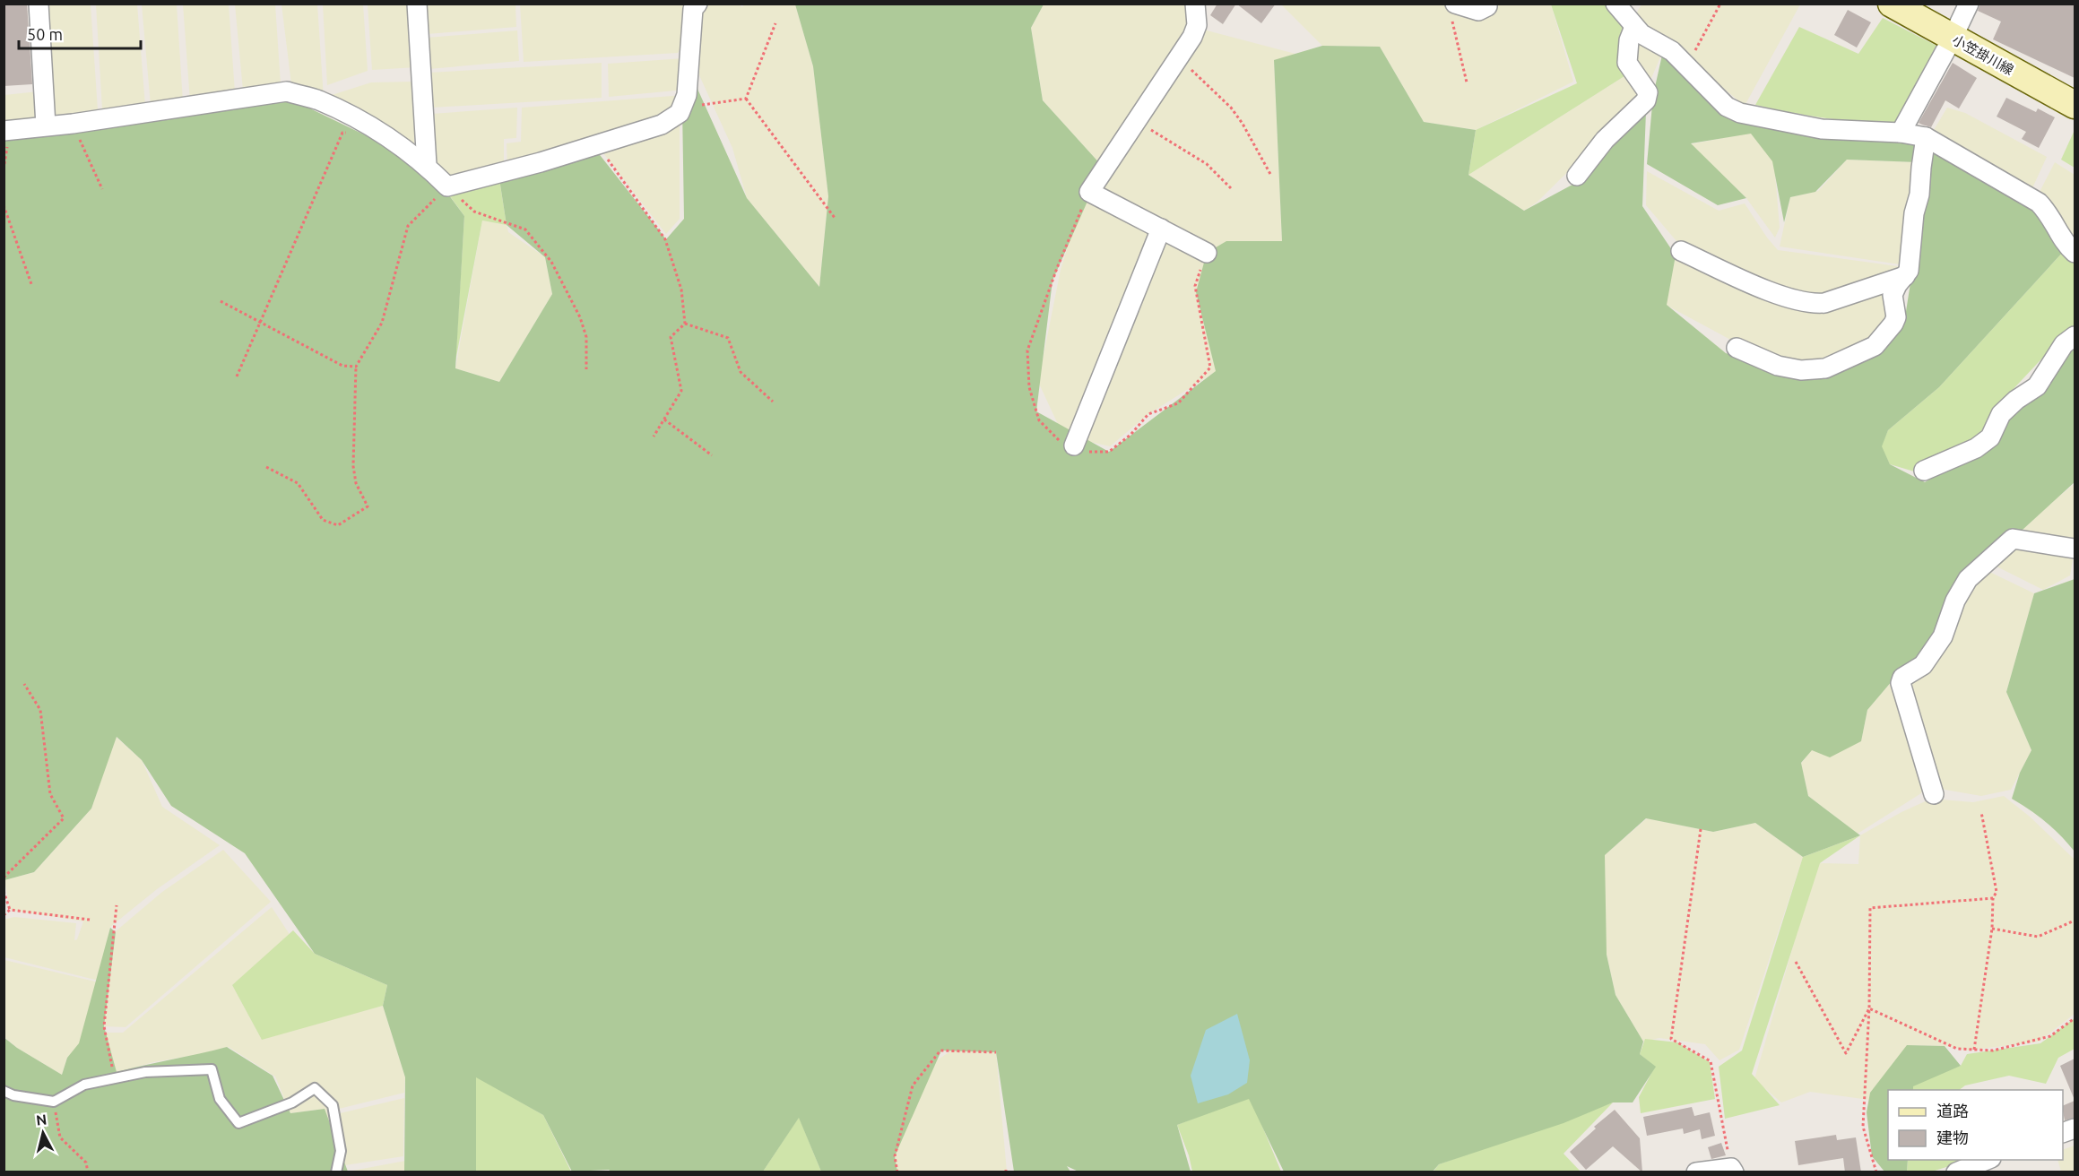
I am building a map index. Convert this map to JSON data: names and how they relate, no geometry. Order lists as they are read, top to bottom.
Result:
{
  "streets": {
    "main road": ["小笠掛川線"]
  },
  "legend": ["道路", "建物"],
  "scale_bar": "50 m",
  "north": "top"
}
